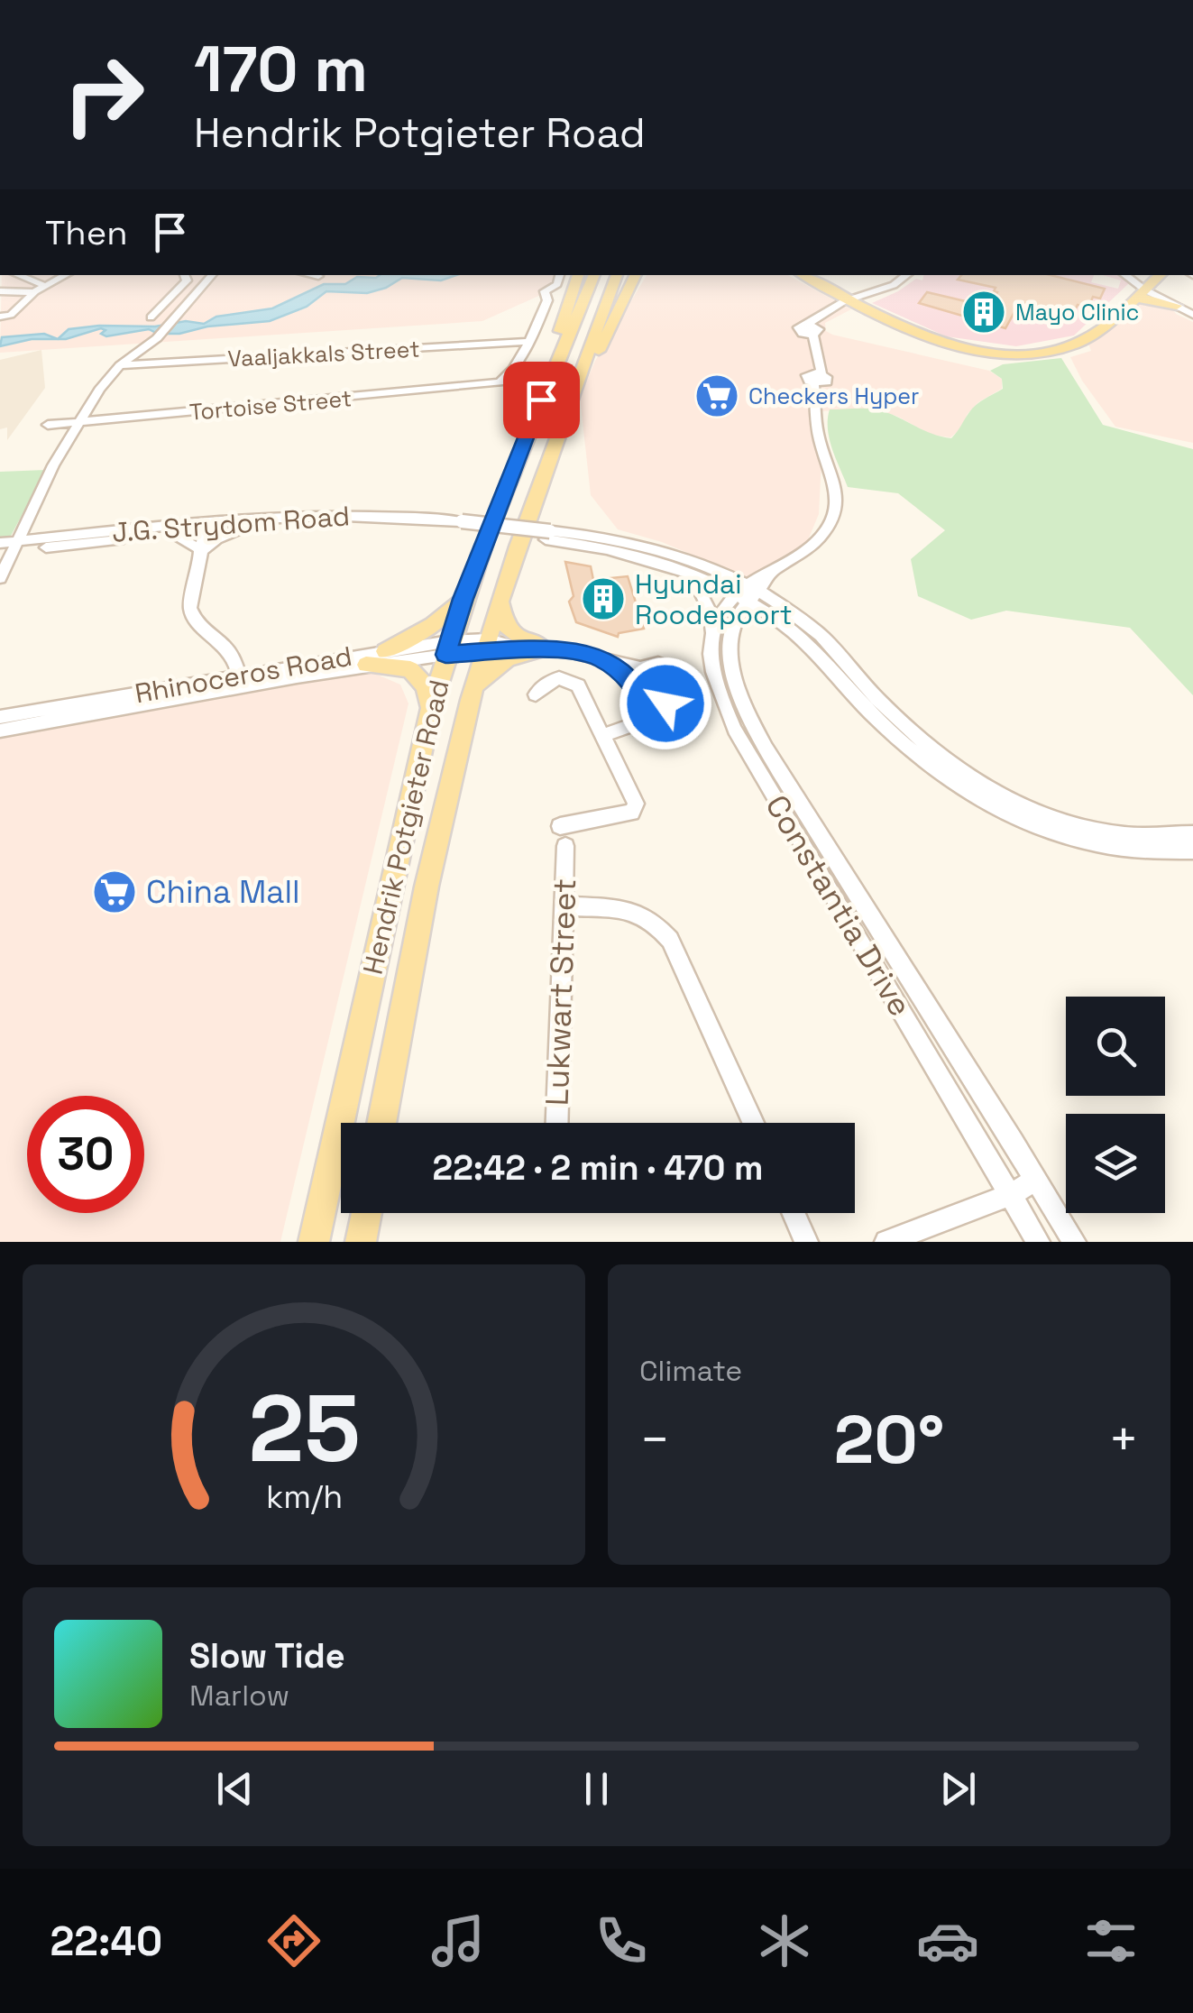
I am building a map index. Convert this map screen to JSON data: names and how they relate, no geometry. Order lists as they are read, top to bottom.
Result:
{
  "streets": {
    "main road": ["Hendrik Potgieter Road"],
    "street": [
      "Vaaljakkals Street",
      "Tortoise Street",
      "J.G. Strydom Road",
      "Rhinoceros Road",
      "Constantia Drive",
      "Lukwart Street"
    ]
  },
  "crossings": [
    ["Vaaljakkals Street", "Tortoise Street"],
    ["Rhinoceros Road", "Hendrik Potgieter Road"]
  ],
  "places": {
    "building": ["Mayo Clinic", "Hyundai Roodepoort"],
    "supermarket": ["Checkers Hyper", "China Mall"]
  },
  "page": {
    "turn": ["170 m", "Hendrik Potgieter Road"],
    "then": "Then",
    "limit": "30",
    "trip": "22:42 · 2 min · 470 m",
    "tile": "Climate",
    "heat": ["−", "20°", "+"],
    "song": ["Slow Tide", "Marlow"],
    "tabs": "22:40",
    "gauge": ["25", "km/h"]
  }
}
